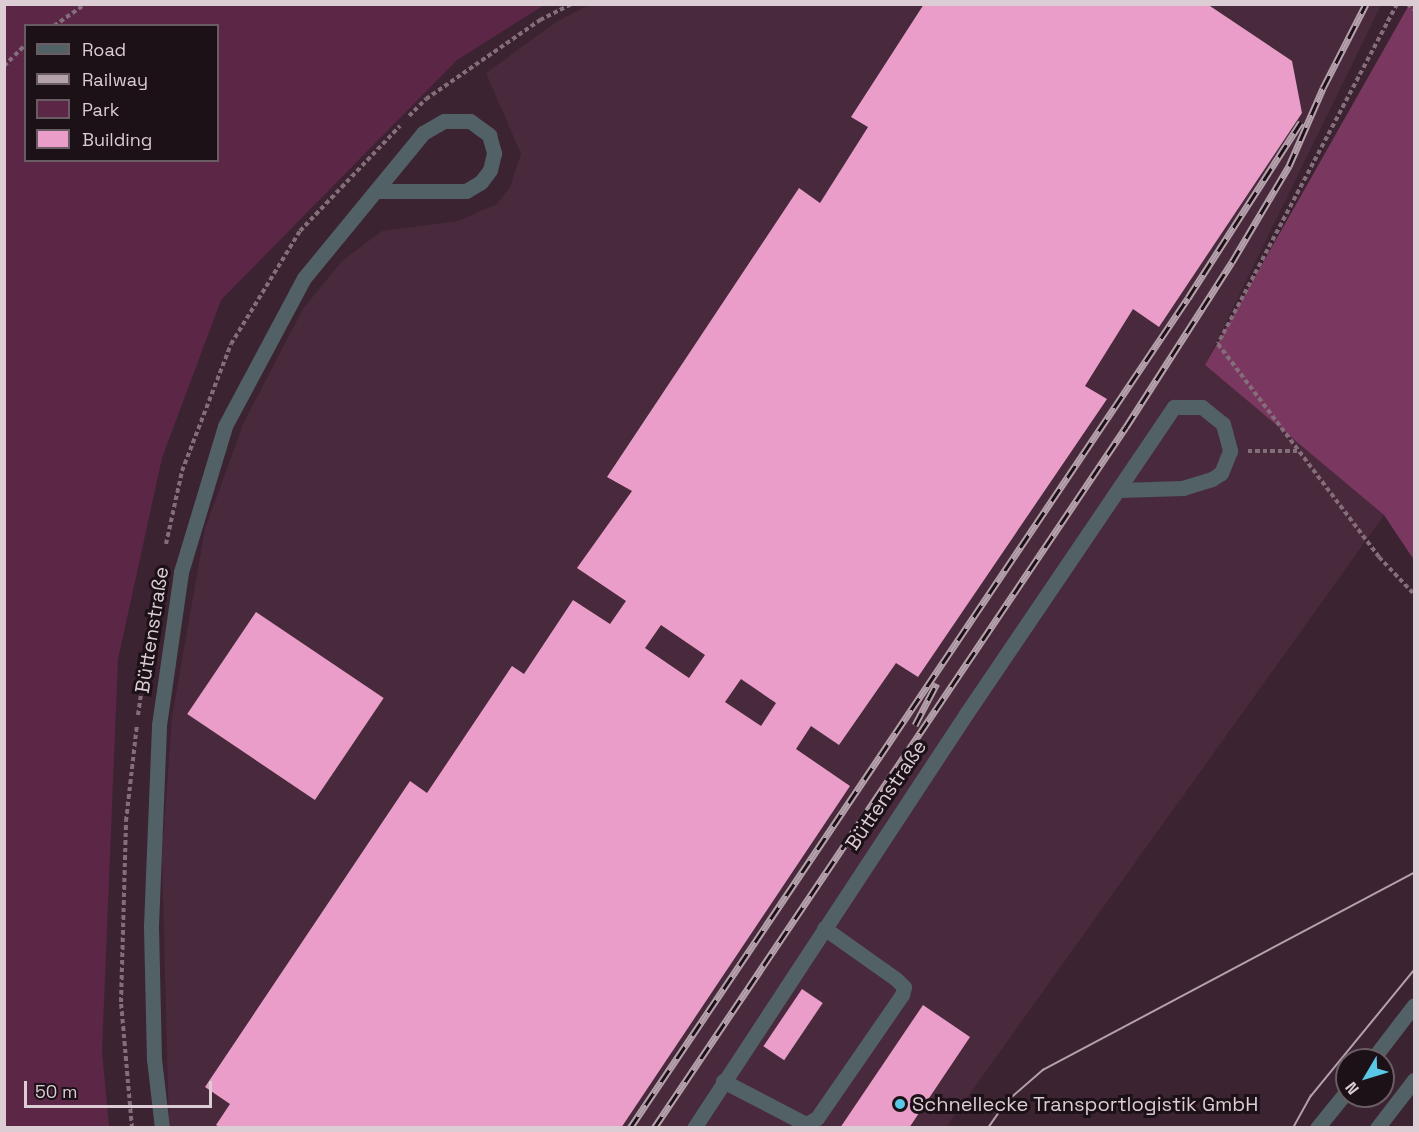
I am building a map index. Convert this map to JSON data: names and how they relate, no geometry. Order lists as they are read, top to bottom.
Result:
{
  "streets": {
    "street": ["Büttenstraße"]
  },
  "places": ["Schnellecke Transportlogistik GmbH"],
  "legend": [
    "Road",
    "Railway",
    "Park",
    "Building"
  ],
  "scale_bar": "50 m",
  "north": "bottom left"
}
